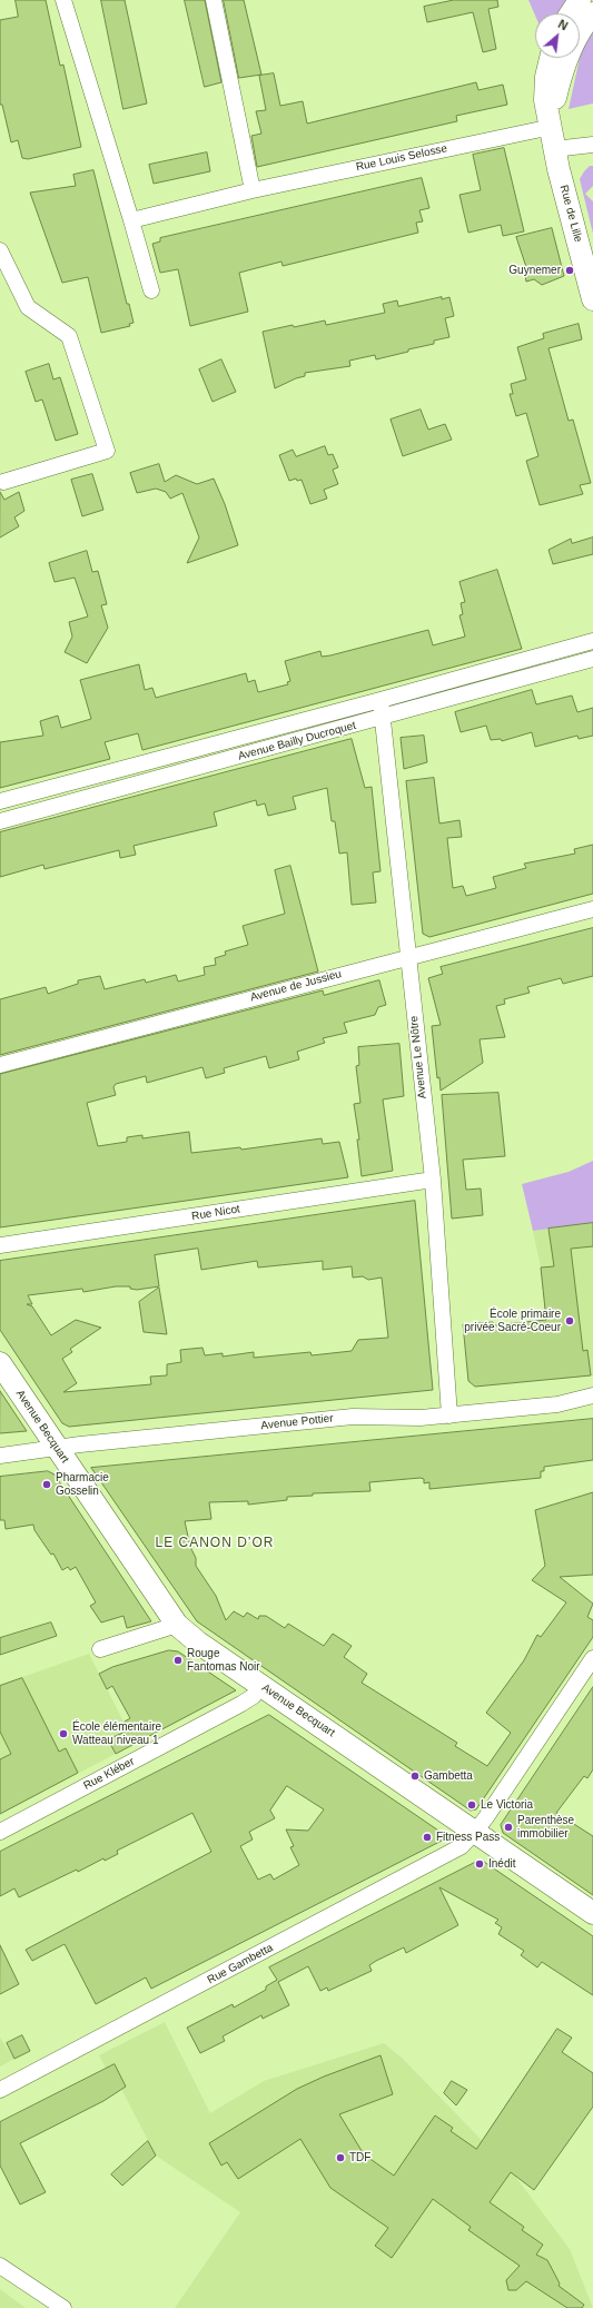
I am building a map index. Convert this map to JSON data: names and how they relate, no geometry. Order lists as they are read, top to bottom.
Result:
{
  "streets": {
    "street": [
      "Rue Louis Selosse",
      "Rue de Lille",
      "Avenue Bailly Ducroquet",
      "Avenue de Jussieu",
      "Avenue Le Nôtre",
      "Rue Nicot",
      "Avenue Pottier",
      "Avenue Becquart",
      "Rue Kléber",
      "Rue Gambetta"
    ]
  },
  "crossings": [
    ["Rue Louis Selosse", "Rue de Lille"],
    ["Avenue Bailly Ducroquet", "Avenue Le Nôtre"],
    ["Avenue de Jussieu", "Avenue Le Nôtre"],
    ["Avenue Le Nôtre", "Rue Nicot"],
    ["Avenue Le Nôtre", "Avenue Pottier"],
    ["Avenue Pottier", "Avenue Becquart"],
    ["Avenue Becquart", "Rue Kléber"],
    ["Avenue Becquart", "Rue Gambetta"]
  ],
  "districts": ["LE CANON D’OR"],
  "places": [
    "Guynemer",
    "École primaire privée Sacré-Coeur",
    "Pharmacie Gosselin",
    "Rouge Fantomas Noir",
    "École élémentaire Watteau niveau 1",
    "Gambetta",
    "Le Victoria",
    "Parenthèse immobilier",
    "Fitness Pass",
    "Inédit",
    "TDF"
  ],
  "north": "top right"
}
